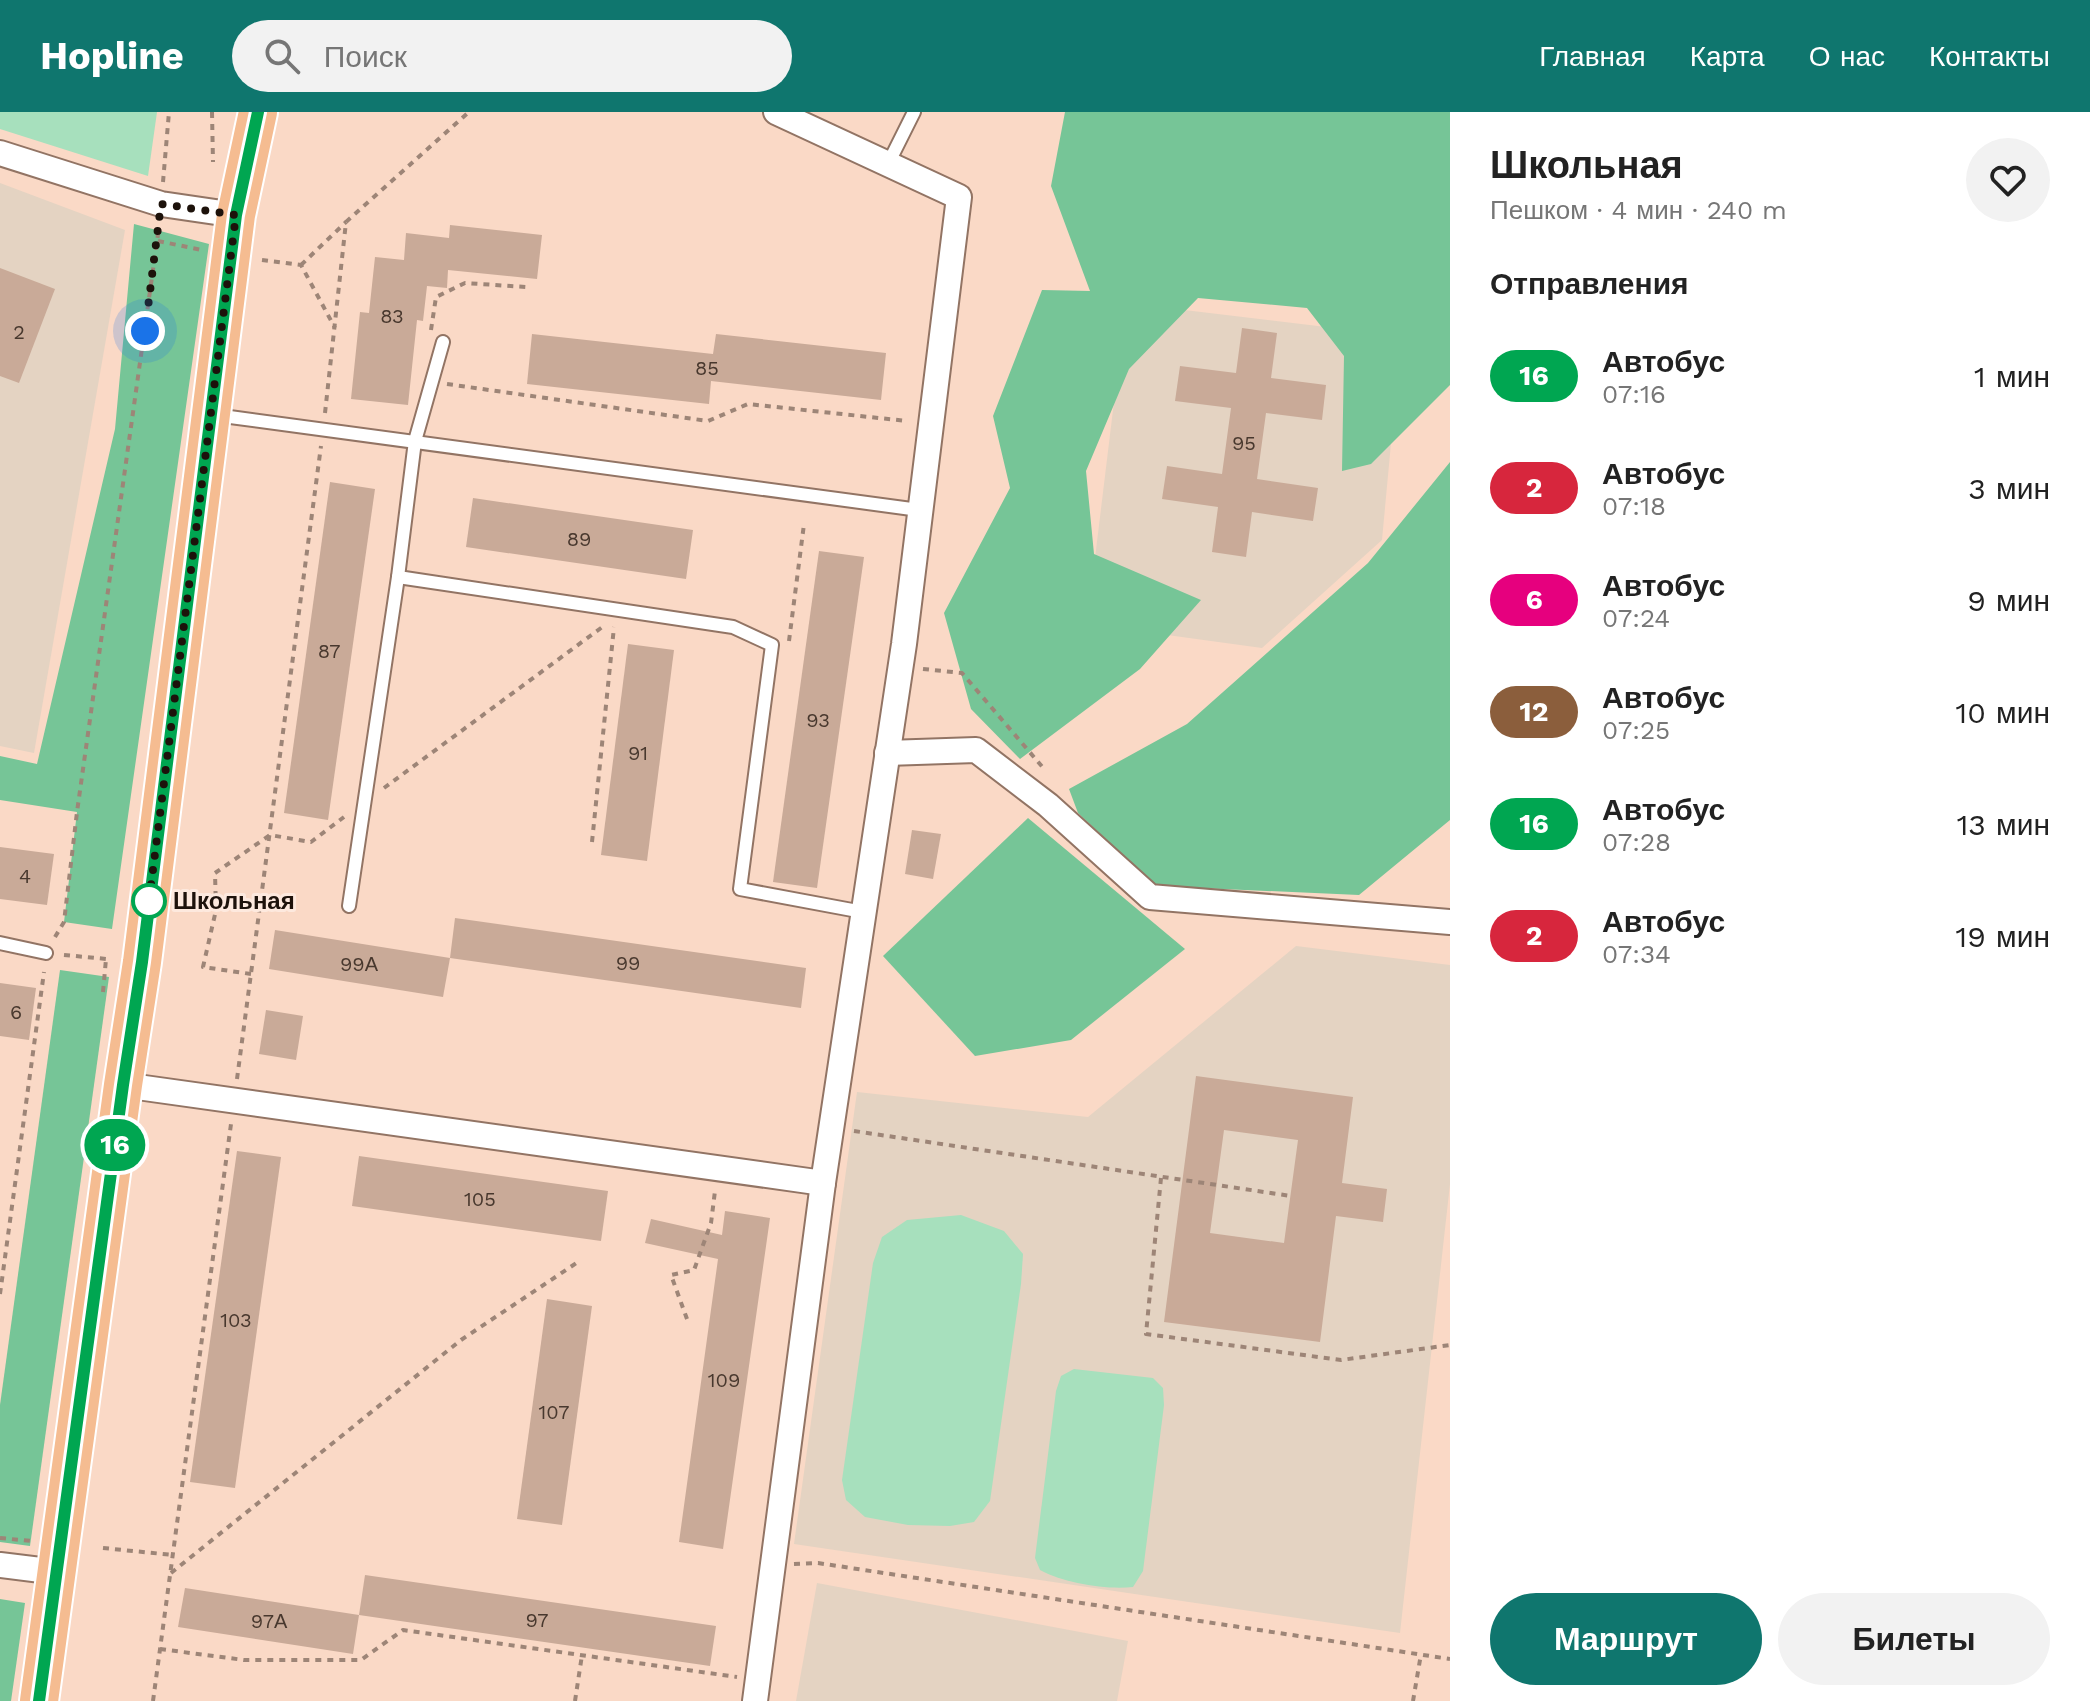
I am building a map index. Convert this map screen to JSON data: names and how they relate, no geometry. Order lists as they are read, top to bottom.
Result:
{
  "places": ["Школьная"],
  "lines": ["bus line 16"],
  "house_numbers": [
    "83",
    "2",
    "85",
    "95",
    "89",
    "87",
    "93",
    "91",
    "4",
    "99",
    "99А",
    "6",
    "105",
    "103",
    "109",
    "107",
    "97",
    "97А"
  ],
  "page": {
    "header": "Hopline",
    "search": "Поиск",
    "nav": [
      "Главная",
      "Карта",
      "О нас",
      "Контакты"
    ],
    "on_map": "16",
    "heading": [
      ["Школьная", "Пешком · 4 мин · 240 m"],
      "Отправления"
    ],
    "list": [
      {
        "mark": "16",
        "name": "Автобус",
        "note": "07:16",
        "value": "1 мин"
      },
      {
        "mark": "2",
        "name": "Автобус",
        "note": "07:18",
        "value": "3 мин"
      },
      {
        "mark": "6",
        "name": "Автобус",
        "note": "07:24",
        "value": "9 мин"
      },
      {
        "mark": "12",
        "name": "Автобус",
        "note": "07:25",
        "value": "10 мин"
      },
      {
        "mark": "16",
        "name": "Автобус",
        "note": "07:28",
        "value": "13 мин"
      },
      {
        "mark": "2",
        "name": "Автобус",
        "note": "07:34",
        "value": "19 мин"
      }
    ],
    "buttons": ["Маршрут", "Билеты"]
  }
}
